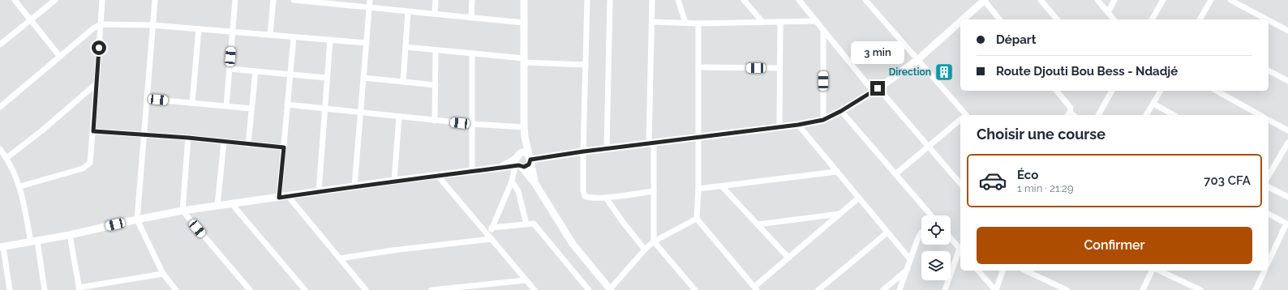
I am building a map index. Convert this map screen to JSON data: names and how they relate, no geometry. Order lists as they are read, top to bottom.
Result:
{
  "places": {
    "building": ["Direction"]
  },
  "page": {
    "banner": ["Départ", "Route Djouti Bou Bess - Ndadjé"],
    "bubble": "3 min",
    "heading": "Choisir une course",
    "list": [
      {
        "name": "Éco",
        "note": "1 min · 21:29",
        "value": "703 CFA"
      }
    ],
    "buttons": "Confirmer"
  }
}
